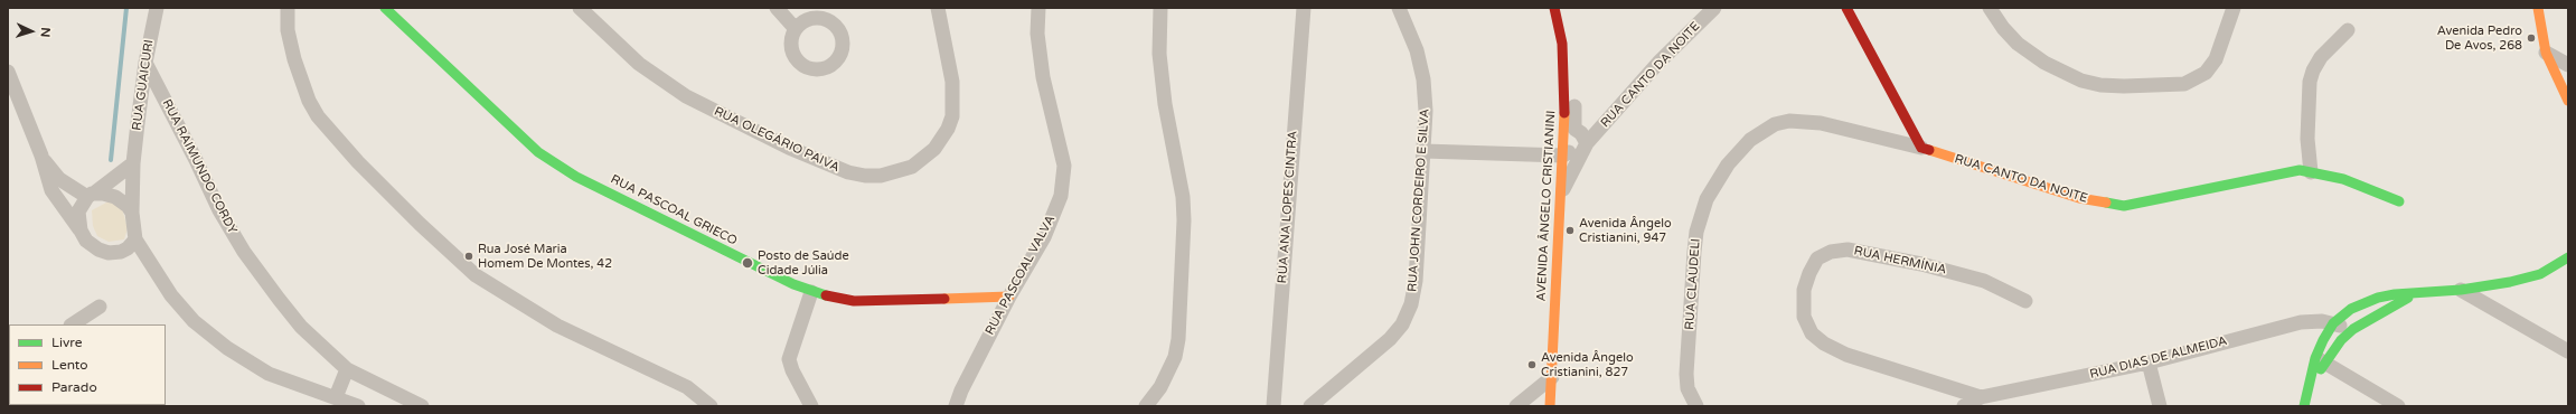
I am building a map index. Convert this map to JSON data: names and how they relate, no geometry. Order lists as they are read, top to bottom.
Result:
{
  "streets": {
    "street": [
      "RUA CANTO DA NOITE",
      "RUA GUAICURI",
      "RUA OLEGÁRIO PAIVA",
      "RUA RAIMUNDO CORDY",
      "RUA JOHN CORDEIRO E SILVA",
      "AVENIDA ÂNGELO CRISTIANINI",
      "RUA ANA LOPES CINTRA",
      "RUA PASCOAL GRIECO",
      "RUA HERMÍNIA",
      "RUA PASCOAL VALVA",
      "RUA CLAUDELI",
      "RUA DIAS DE ALMEIDA"
    ]
  },
  "crossings": [
    ["RUA CANTO DA NOITE", "AVENIDA ÂNGELO CRISTIANINI"],
    ["RUA CANTO DA NOITE", "RUA CLAUDELI"],
    ["RUA GUAICURI", "RUA RAIMUNDO CORDY"],
    ["RUA PASCOAL GRIECO", "RUA PASCOAL VALVA"],
    ["RUA HERMÍNIA", "RUA DIAS DE ALMEIDA"]
  ],
  "places": [
    "Avenida Pedro De Avos, 268",
    "Avenida Ângelo Cristianini, 947",
    "Rua José Maria Homem De Montes, 42",
    "Posto de Saúde Cidade Júlia",
    "Avenida Ângelo Cristianini, 827"
  ],
  "legend": ["Livre", "Lento", "Parado"],
  "north": "right"
}
